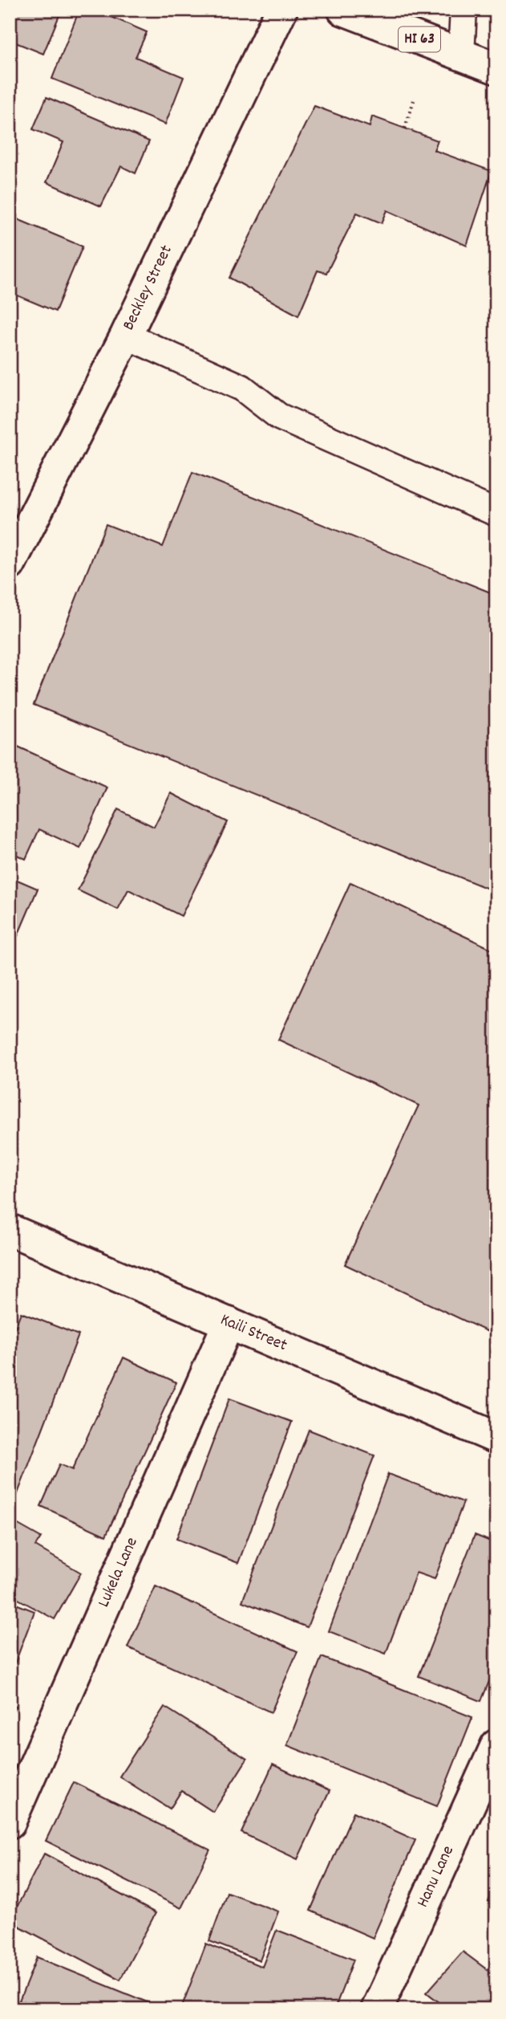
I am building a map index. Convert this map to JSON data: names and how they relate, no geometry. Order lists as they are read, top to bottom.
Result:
{
  "streets": {
    "street": [
      "HI 63",
      "Beckley Street",
      "Kaili Street",
      "Lukela Lane",
      "Hanu Lane"
    ]
  },
  "crossings": [
    ["Kaili Street", "Lukela Lane"]
  ]
}
